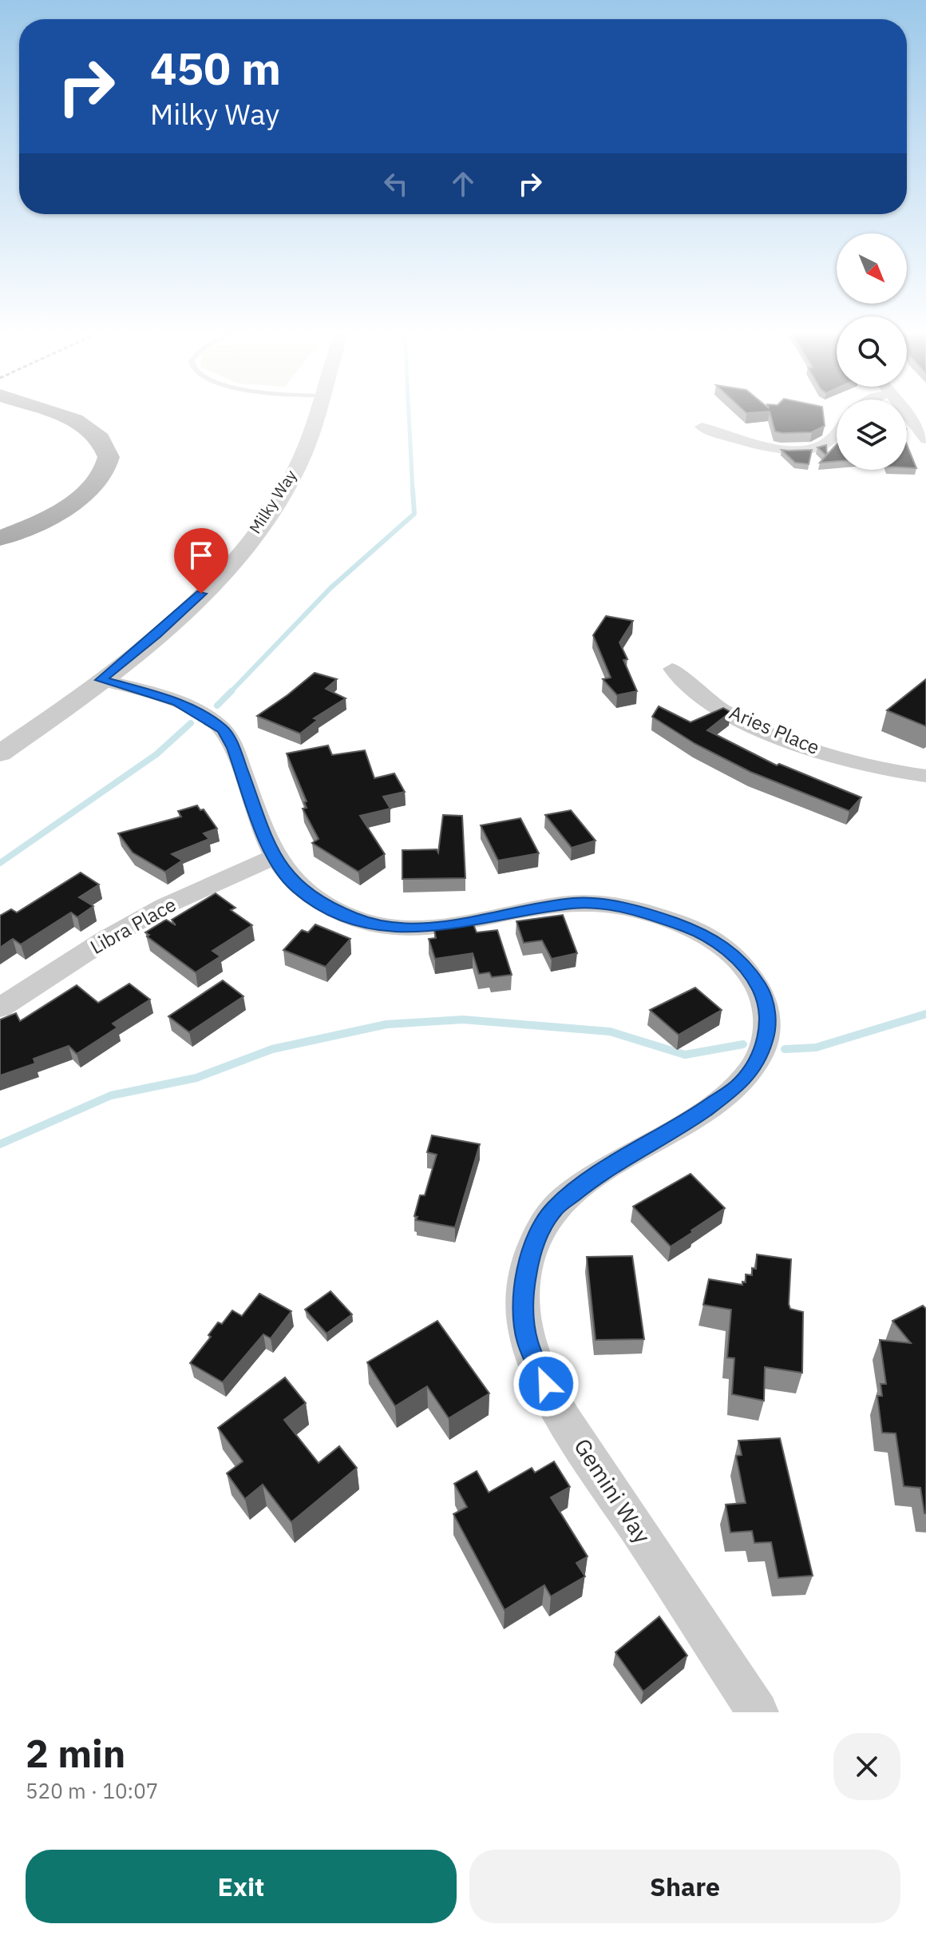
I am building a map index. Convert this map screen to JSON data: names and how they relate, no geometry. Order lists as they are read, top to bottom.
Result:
{
  "streets": {
    "street": [
      "Milky Way",
      "Aries Place",
      "Libra Place",
      "Gemini Way"
    ]
  },
  "crossings": [
    ["Milky Way", "Gemini Way"],
    ["Libra Place", "Gemini Way"]
  ],
  "north": "bottom right",
  "page": {
    "turn": ["450 m", "Milky Way"],
    "heading": ["2 min", "520 m · 10:07"],
    "buttons": ["Exit", "Share"]
  }
}
